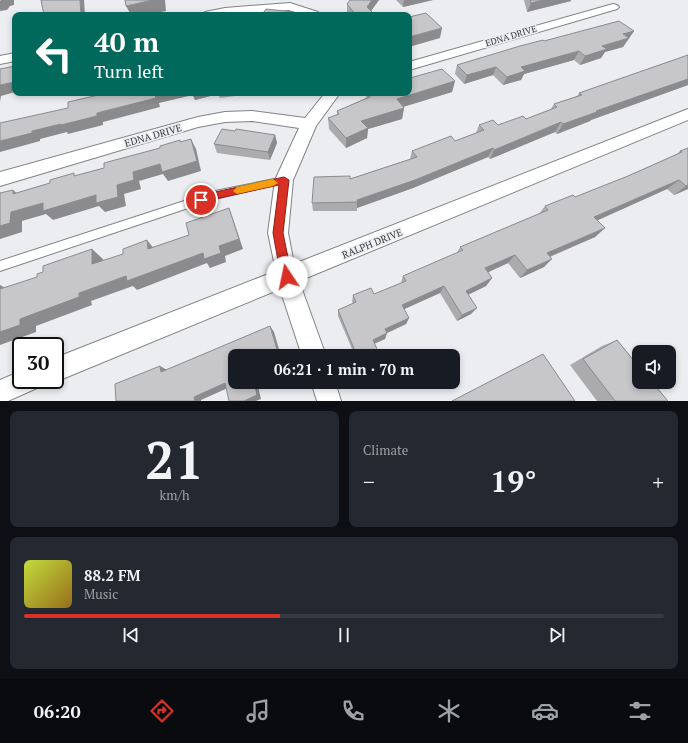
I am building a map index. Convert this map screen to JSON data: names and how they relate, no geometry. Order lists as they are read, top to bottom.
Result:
{
  "streets": {
    "street": ["EDNA DRIVE", "RALPH DRIVE"]
  },
  "page": {
    "turn": ["40 m", "Turn left"],
    "limit": "30",
    "trip": "06:21 · 1 min · 70 m",
    "tile": [
      ["21", "km/h"],
      "Climate"
    ],
    "heat": ["−", "19°", "+"],
    "song": ["88.2 FM", "Music"],
    "tabs": "06:20"
  }
}
